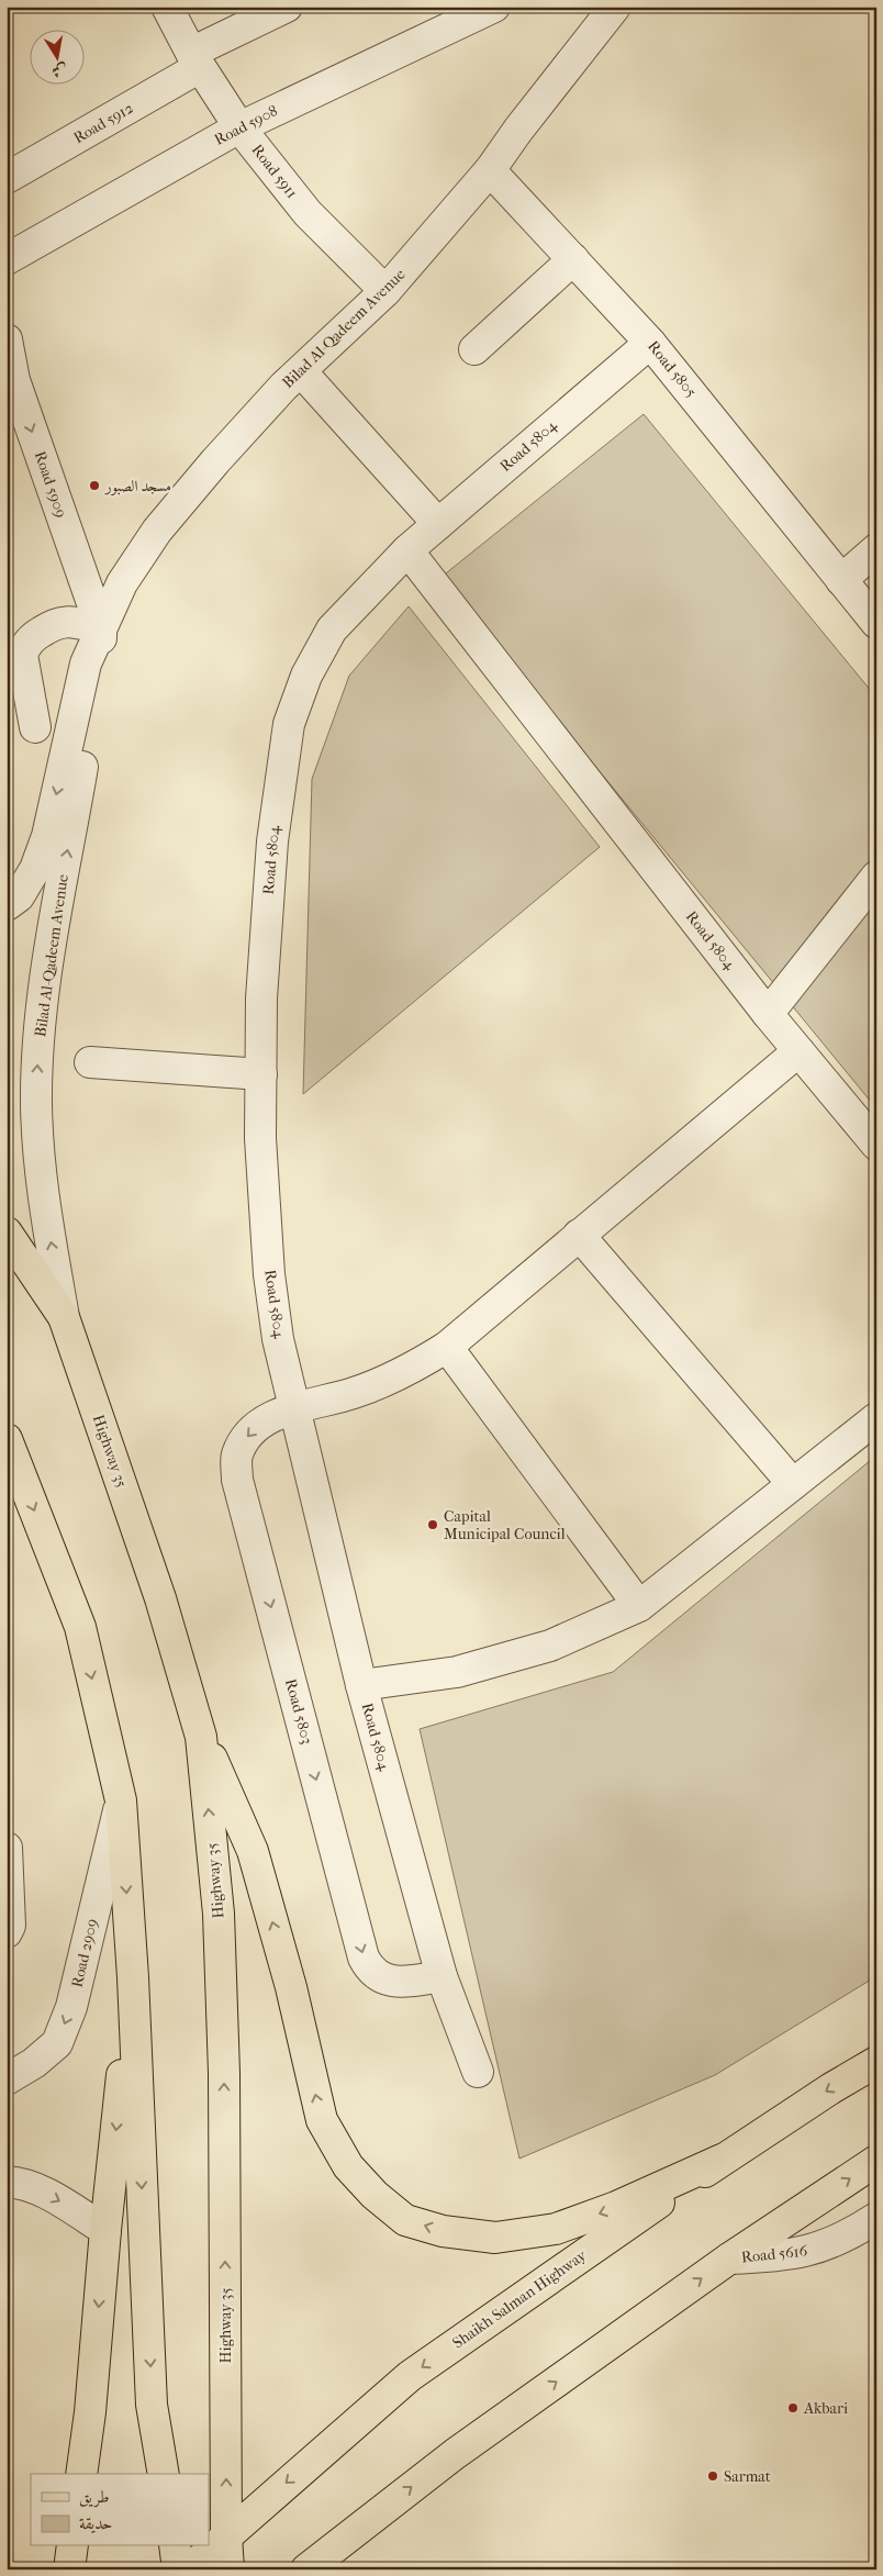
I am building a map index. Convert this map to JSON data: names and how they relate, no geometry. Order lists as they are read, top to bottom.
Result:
{
  "streets": {
    "main road": ["Highway 35", "Shaikh Salman Highway"],
    "street": [
      "Road 5912",
      "Road 5908",
      "Road 5911",
      "Bilad Al-Qadeem Avenue",
      "Road 5805",
      "Road 5804",
      "Road 5909",
      "Road 5803",
      "Road 2909",
      "Road 5616"
    ]
  },
  "crossings": [
    ["Road 5912", "Road 5911"],
    ["Road 5908", "Road 5911"],
    ["Road 5911", "Bilad Al-Qadeem Avenue"],
    ["Bilad Al-Qadeem Avenue", "Road 5805"],
    ["Bilad Al-Qadeem Avenue", "Road 5909"],
    ["Bilad Al-Qadeem Avenue", "Highway 35"],
    ["Road 5805", "Road 5804"],
    ["Road 5804", "Road 5803"],
    ["Highway 35", "Shaikh Salman Highway"]
  ],
  "one_way": ["Road 5909", "Road 5803", "Road 2909"],
  "places": [
    "مسجد الصبور",
    "Capital Municipal Council",
    "Akbari",
    "Sarmat"
  ],
  "legend": ["طريق", "حديقة"],
  "north": "bottom"
}
